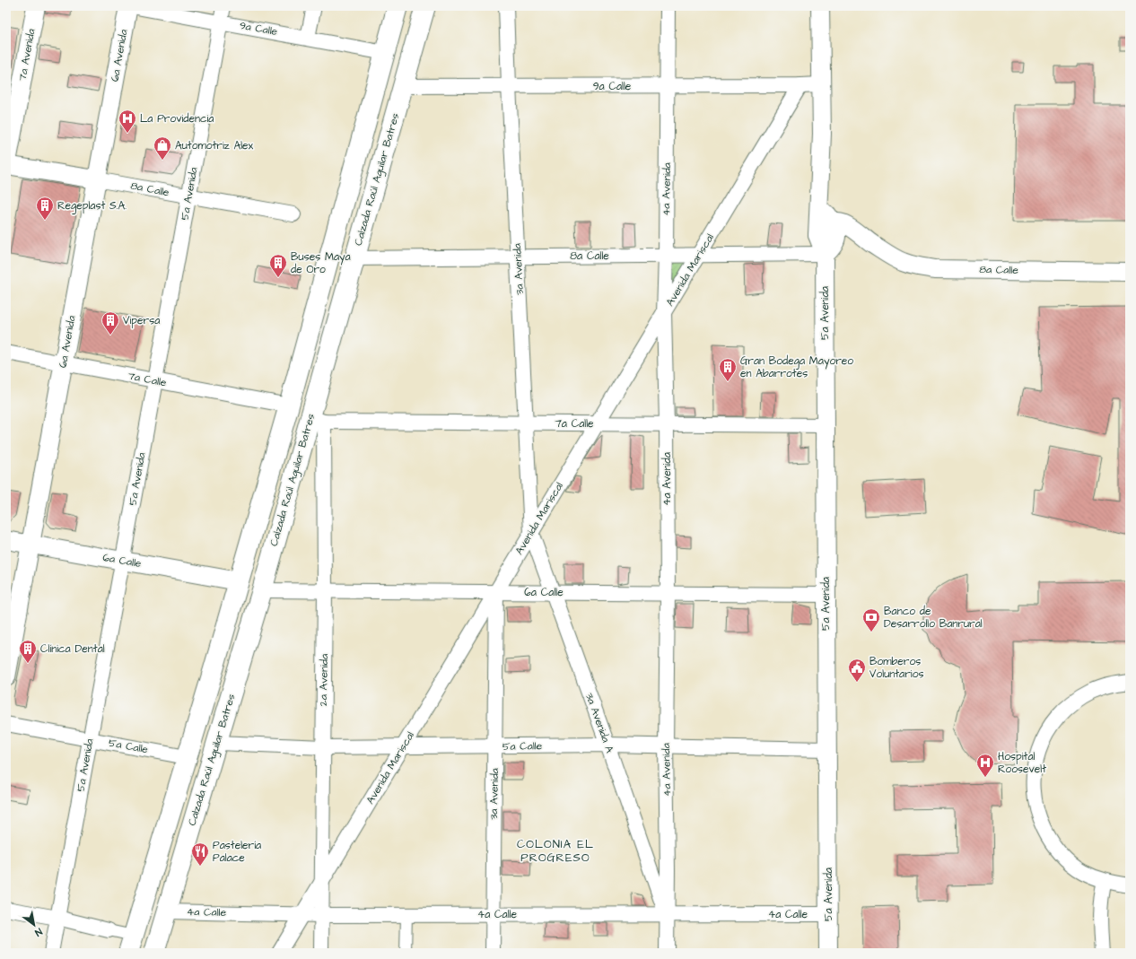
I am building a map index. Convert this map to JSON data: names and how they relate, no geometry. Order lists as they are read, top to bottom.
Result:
{
  "streets": {
    "highway": ["Calzada Raúl Aguilar Batres"],
    "street": [
      "9a Calle",
      "7a Avenida",
      "6a Avenida",
      "8a Calle",
      "4a Avenida",
      "5a Avenida",
      "3a Avenida",
      "Avenida Mariscal",
      "7a Calle",
      "6a Calle",
      "2a Avenida",
      "3a Avenida A",
      "5a Calle",
      "4a Calle"
    ]
  },
  "crossings": [
    ["9a Calle", "Calzada Raúl Aguilar Batres"],
    ["9a Calle", "4a Avenida"],
    ["9a Calle", "5a Avenida"],
    ["9a Calle", "3a Avenida"],
    ["9a Calle", "Avenida Mariscal"],
    ["7a Avenida", "8a Calle"],
    ["6a Avenida", "8a Calle"],
    ["6a Avenida", "7a Calle"],
    ["6a Avenida", "6a Calle"],
    ["Calzada Raúl Aguilar Batres", "8a Calle"],
    ["Calzada Raúl Aguilar Batres", "7a Calle"],
    ["Calzada Raúl Aguilar Batres", "6a Calle"],
    ["Calzada Raúl Aguilar Batres", "2a Avenida"],
    ["Calzada Raúl Aguilar Batres", "5a Calle"],
    ["Calzada Raúl Aguilar Batres", "4a Calle"],
    ["8a Calle", "4a Avenida"],
    ["8a Calle", "5a Avenida"],
    ["8a Calle", "3a Avenida"],
    ["8a Calle", "Avenida Mariscal"],
    ["4a Avenida", "Avenida Mariscal"],
    ["4a Avenida", "7a Calle"],
    ["4a Avenida", "6a Calle"],
    ["4a Avenida", "3a Avenida A"],
    ["4a Avenida", "5a Calle"],
    ["4a Avenida", "4a Calle"],
    ["5a Avenida", "7a Calle"],
    ["5a Avenida", "6a Calle"],
    ["5a Avenida", "5a Calle"],
    ["5a Avenida", "4a Calle"],
    ["3a Avenida", "Avenida Mariscal"],
    ["3a Avenida", "7a Calle"],
    ["3a Avenida", "6a Calle"],
    ["3a Avenida", "3a Avenida A"],
    ["3a Avenida", "5a Calle"],
    ["3a Avenida", "4a Calle"],
    ["Avenida Mariscal", "7a Calle"],
    ["Avenida Mariscal", "6a Calle"],
    ["Avenida Mariscal", "2a Avenida"],
    ["Avenida Mariscal", "3a Avenida A"],
    ["Avenida Mariscal", "5a Calle"],
    ["Avenida Mariscal", "4a Calle"],
    ["7a Calle", "2a Avenida"],
    ["6a Calle", "2a Avenida"],
    ["6a Calle", "3a Avenida A"],
    ["2a Avenida", "5a Calle"],
    ["2a Avenida", "4a Calle"],
    ["3a Avenida A", "5a Calle"],
    ["3a Avenida A", "4a Calle"]
  ],
  "districts": ["COLONIA EL PROGRESO"],
  "places": {
    "hospital": ["La Providencia", "Hospital Roosevelt"],
    "shop": ["Automotriz Alex"],
    "building": [
      "Regeplast S.A.",
      "Buses Maya de Oro",
      "Vipersa",
      "Gran Bodega Mayoreo en Abarrotes",
      "Clínica Dental"
    ],
    "bank": ["Banco de Desarrollo Banrural"],
    "public building": ["Bomberos Voluntarios"],
    "restaurant": ["Pastelería Palace"]
  },
  "north": "bottom right"
}
